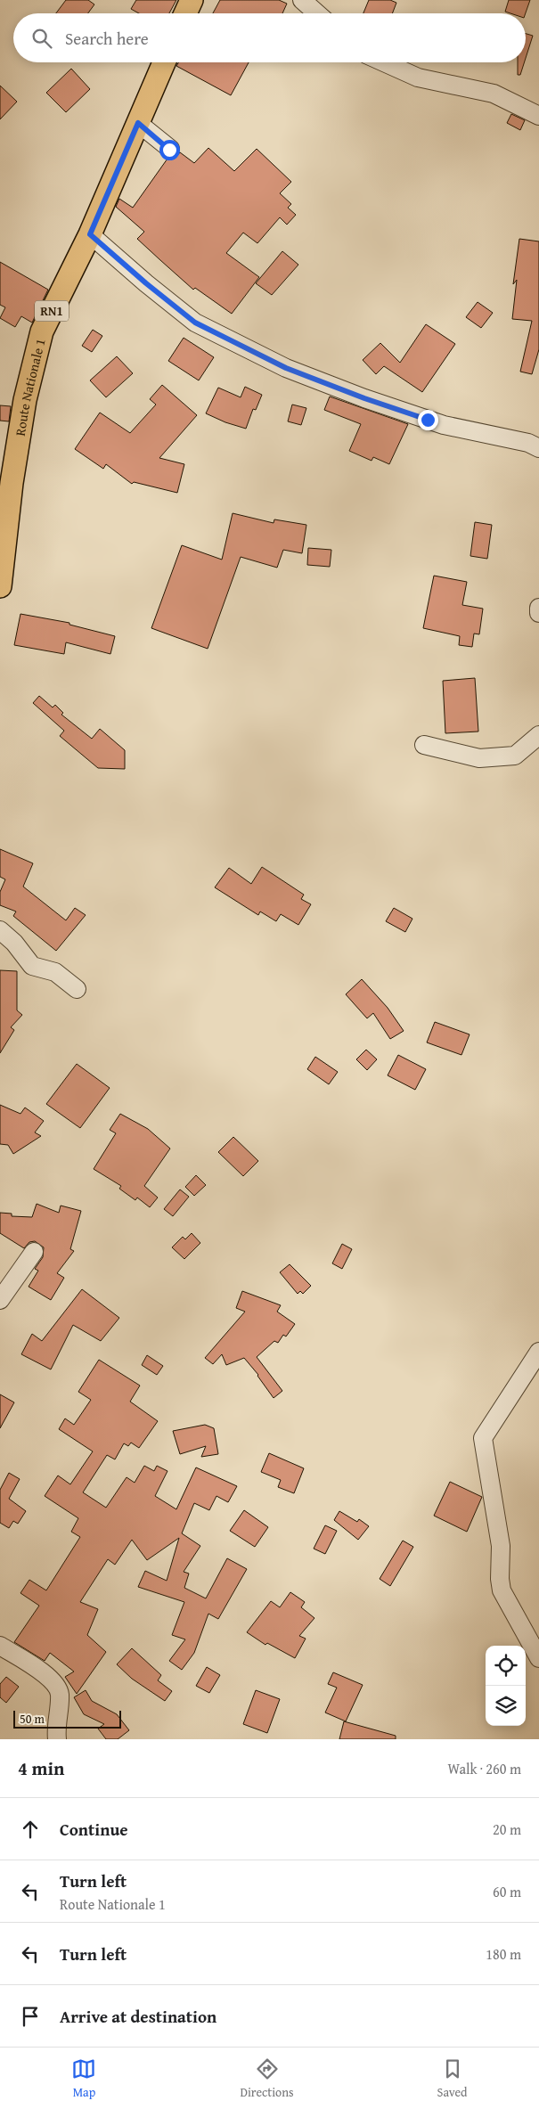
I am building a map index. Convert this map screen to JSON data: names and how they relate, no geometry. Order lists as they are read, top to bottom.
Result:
{
  "streets": {
    "main road": ["RN1", "Route Nationale 1"]
  },
  "scale_bar": "50 m",
  "page": {
    "search": "Search here",
    "scale": "50 m",
    "heading": ["4 min", "Walk · 260 m"],
    "list": [
      ["Continue", "20 m"],
      ["Turn left", "Route Nationale 1", "60 m"],
      ["Turn left", "180 m"],
      "Arrive at destination"
    ],
    "nav": ["Map", "Directions", "Saved"]
  }
}
